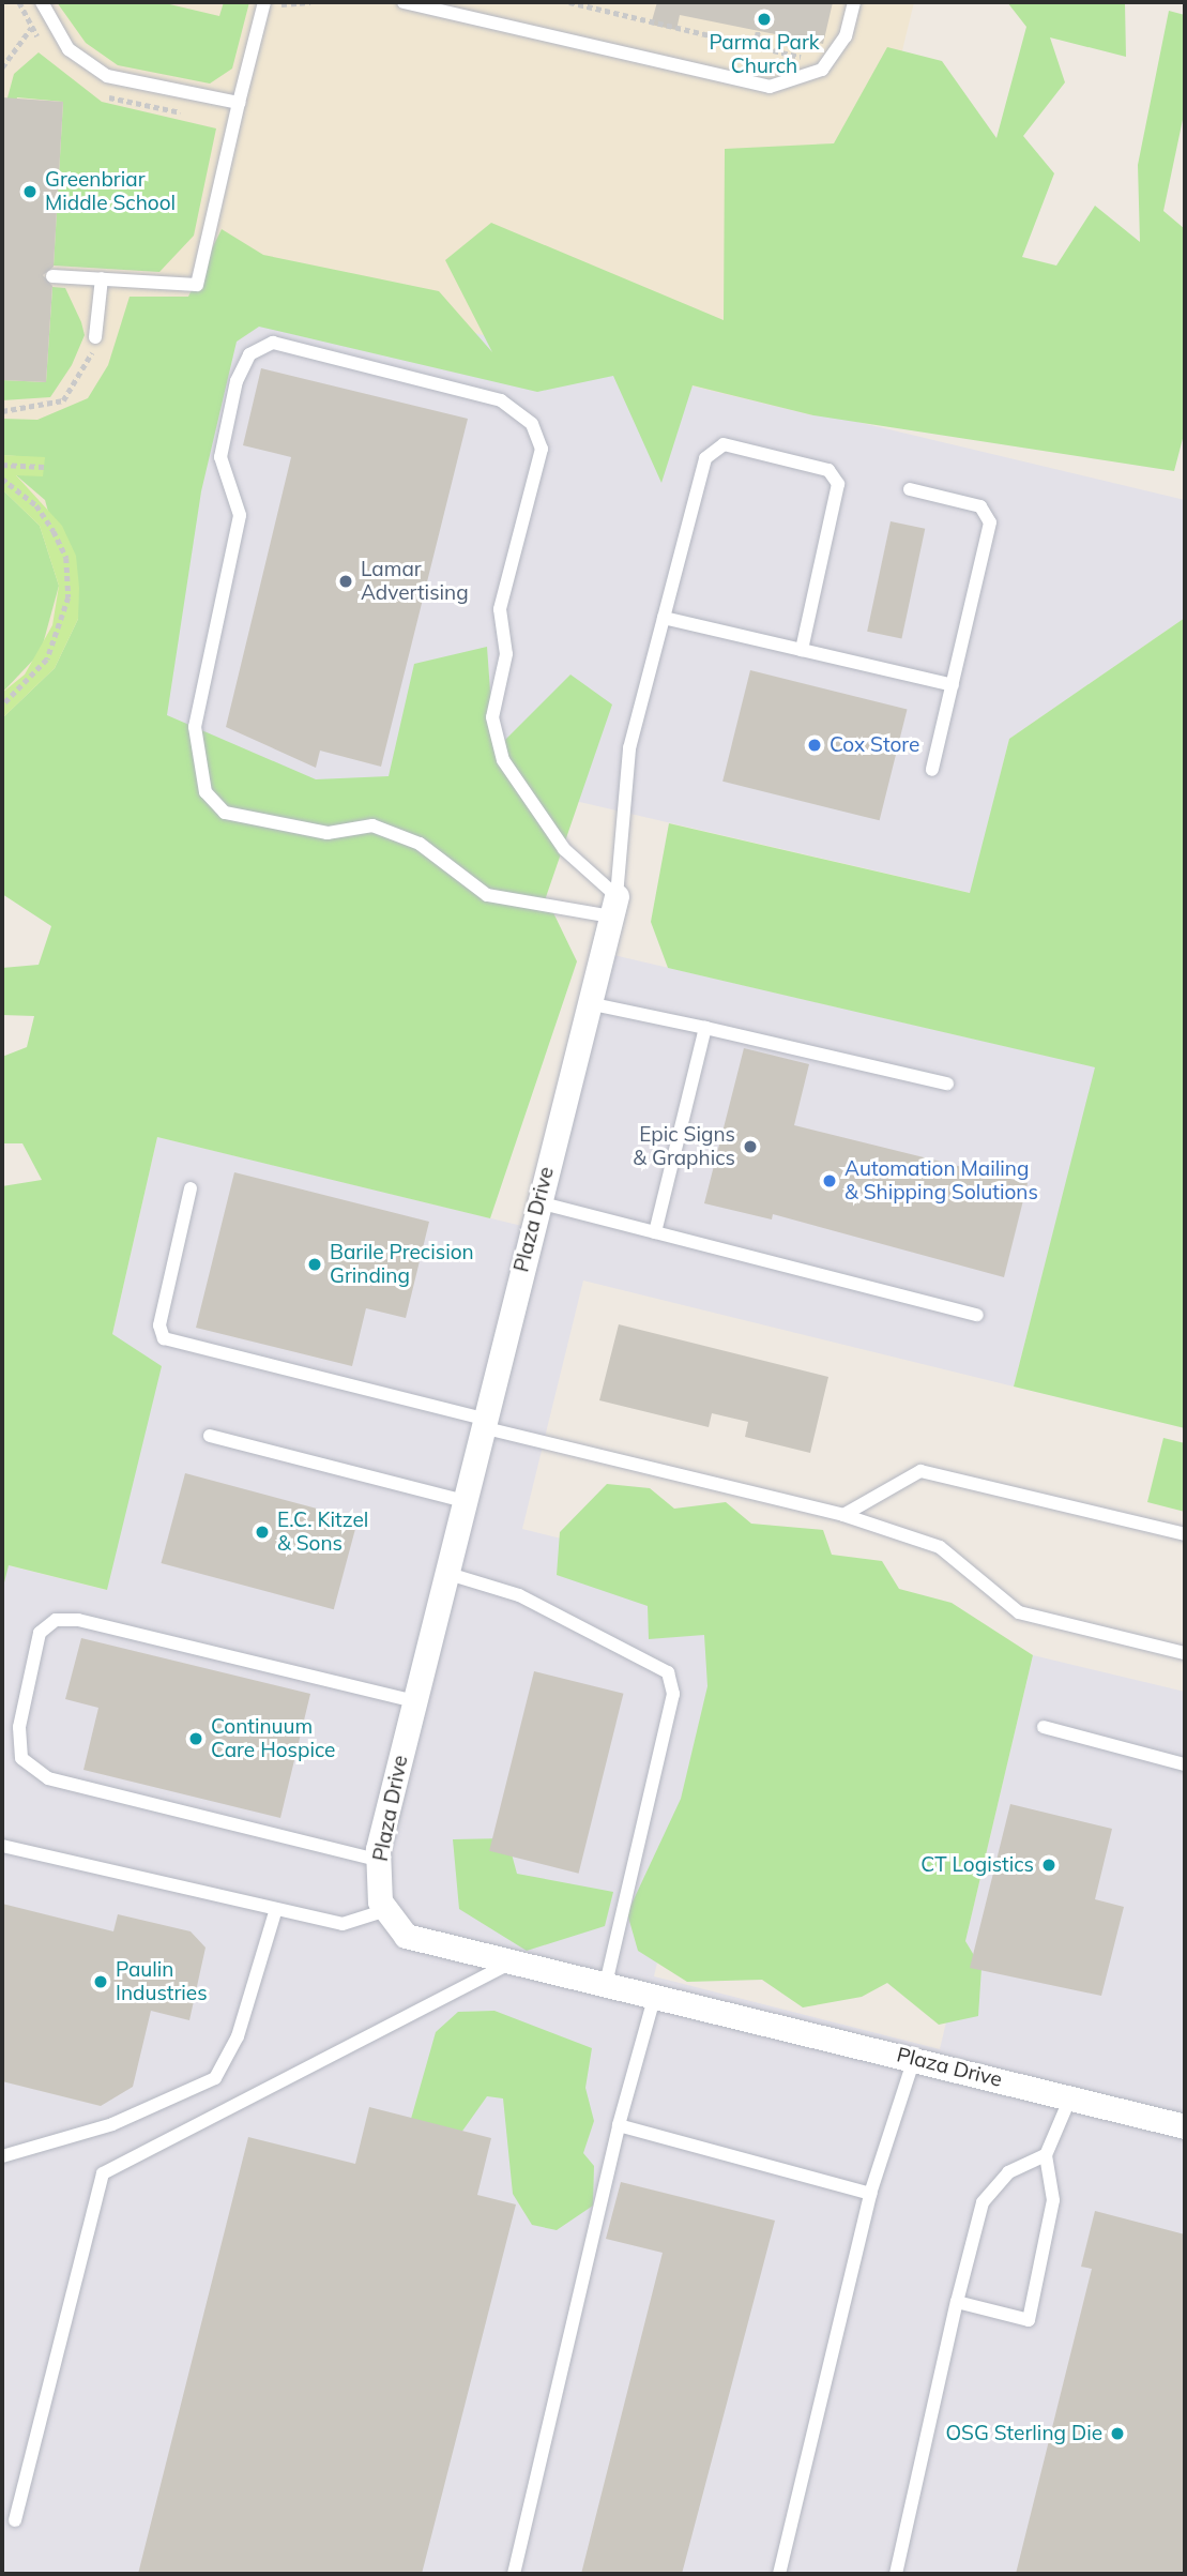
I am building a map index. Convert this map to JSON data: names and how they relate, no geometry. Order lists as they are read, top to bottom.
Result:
{
  "streets": {
    "street": ["Plaza Drive"]
  },
  "places": [
    "Parma Park Church",
    "Greenbriar Middle School",
    "Lamar Advertising",
    "Cox Store",
    "Epic Signs & Graphics",
    "Automation Mailing & Shipping Solutions",
    "Barile Precision Grinding",
    "E.C. Kitzel & Sons",
    "Continuum Care Hospice",
    "CT Logistics",
    "Paulin Industries",
    "OSG Sterling Die"
  ]
}
